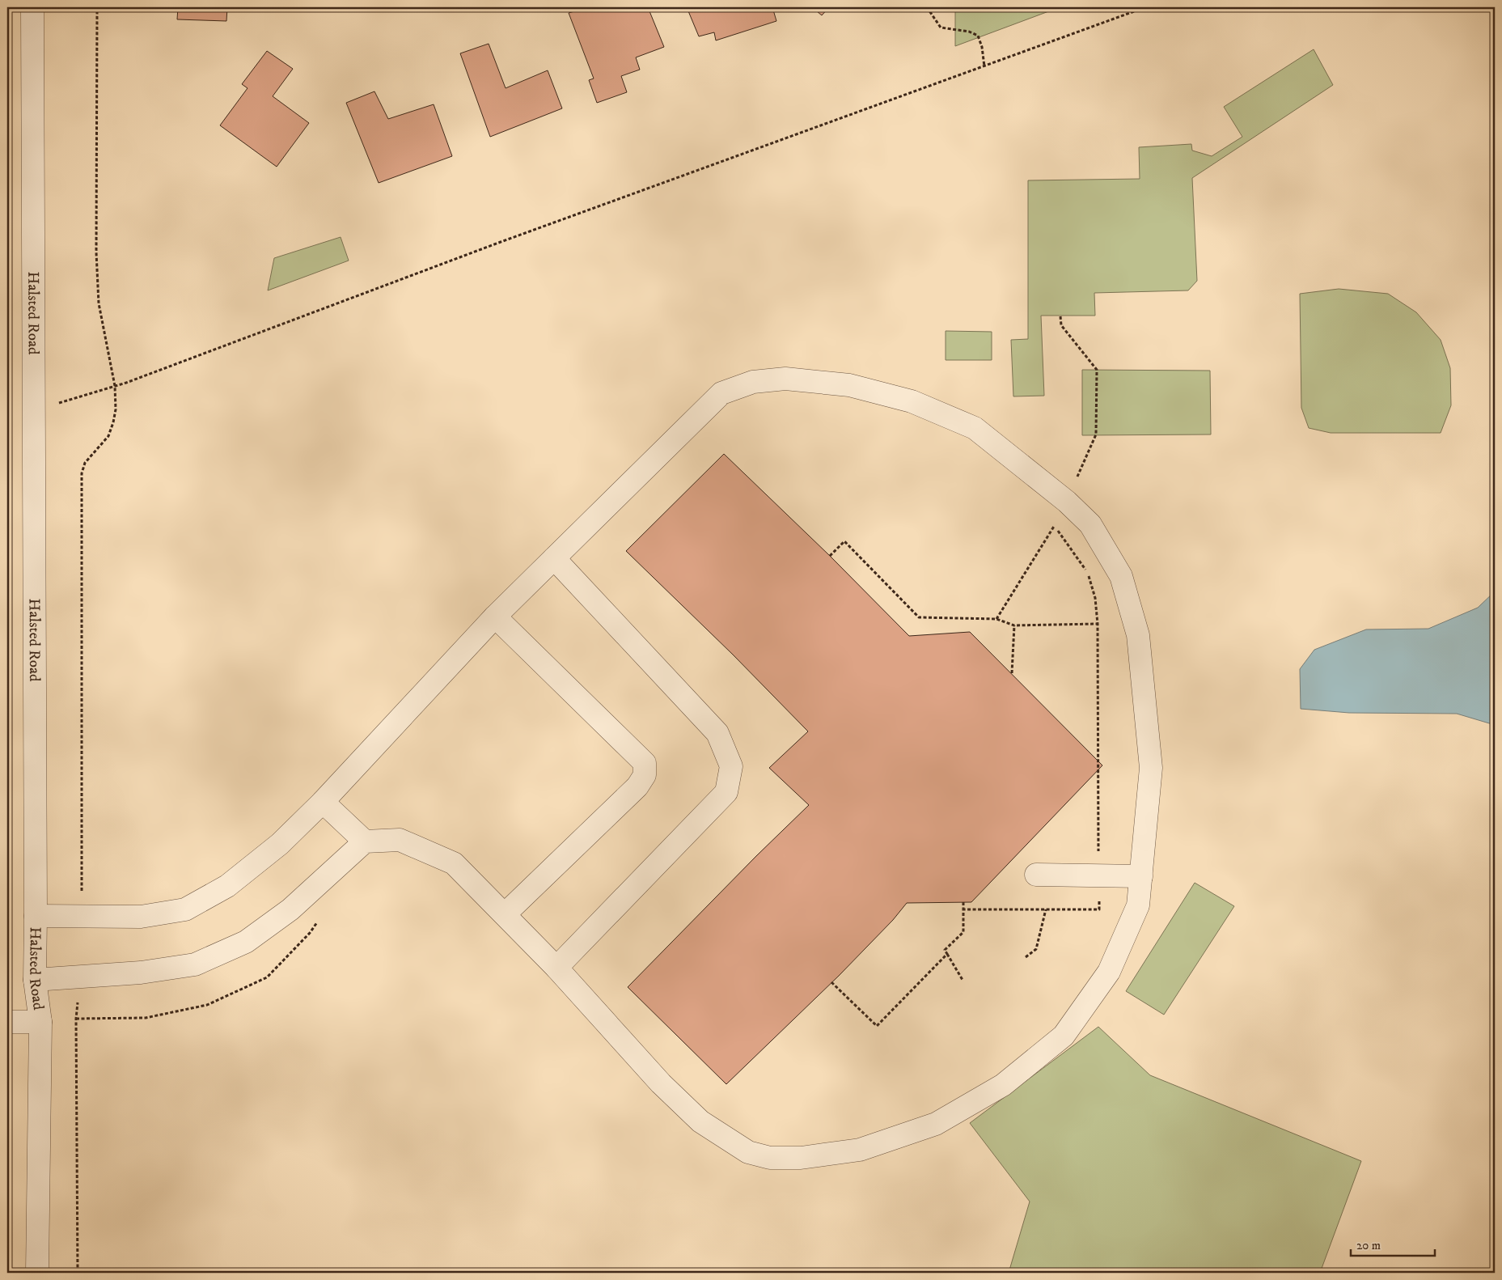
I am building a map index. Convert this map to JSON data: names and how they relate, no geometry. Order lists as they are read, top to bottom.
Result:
{
  "streets": {
    "street": ["Halsted Road"]
  },
  "scale_bar": "20 m"
}
